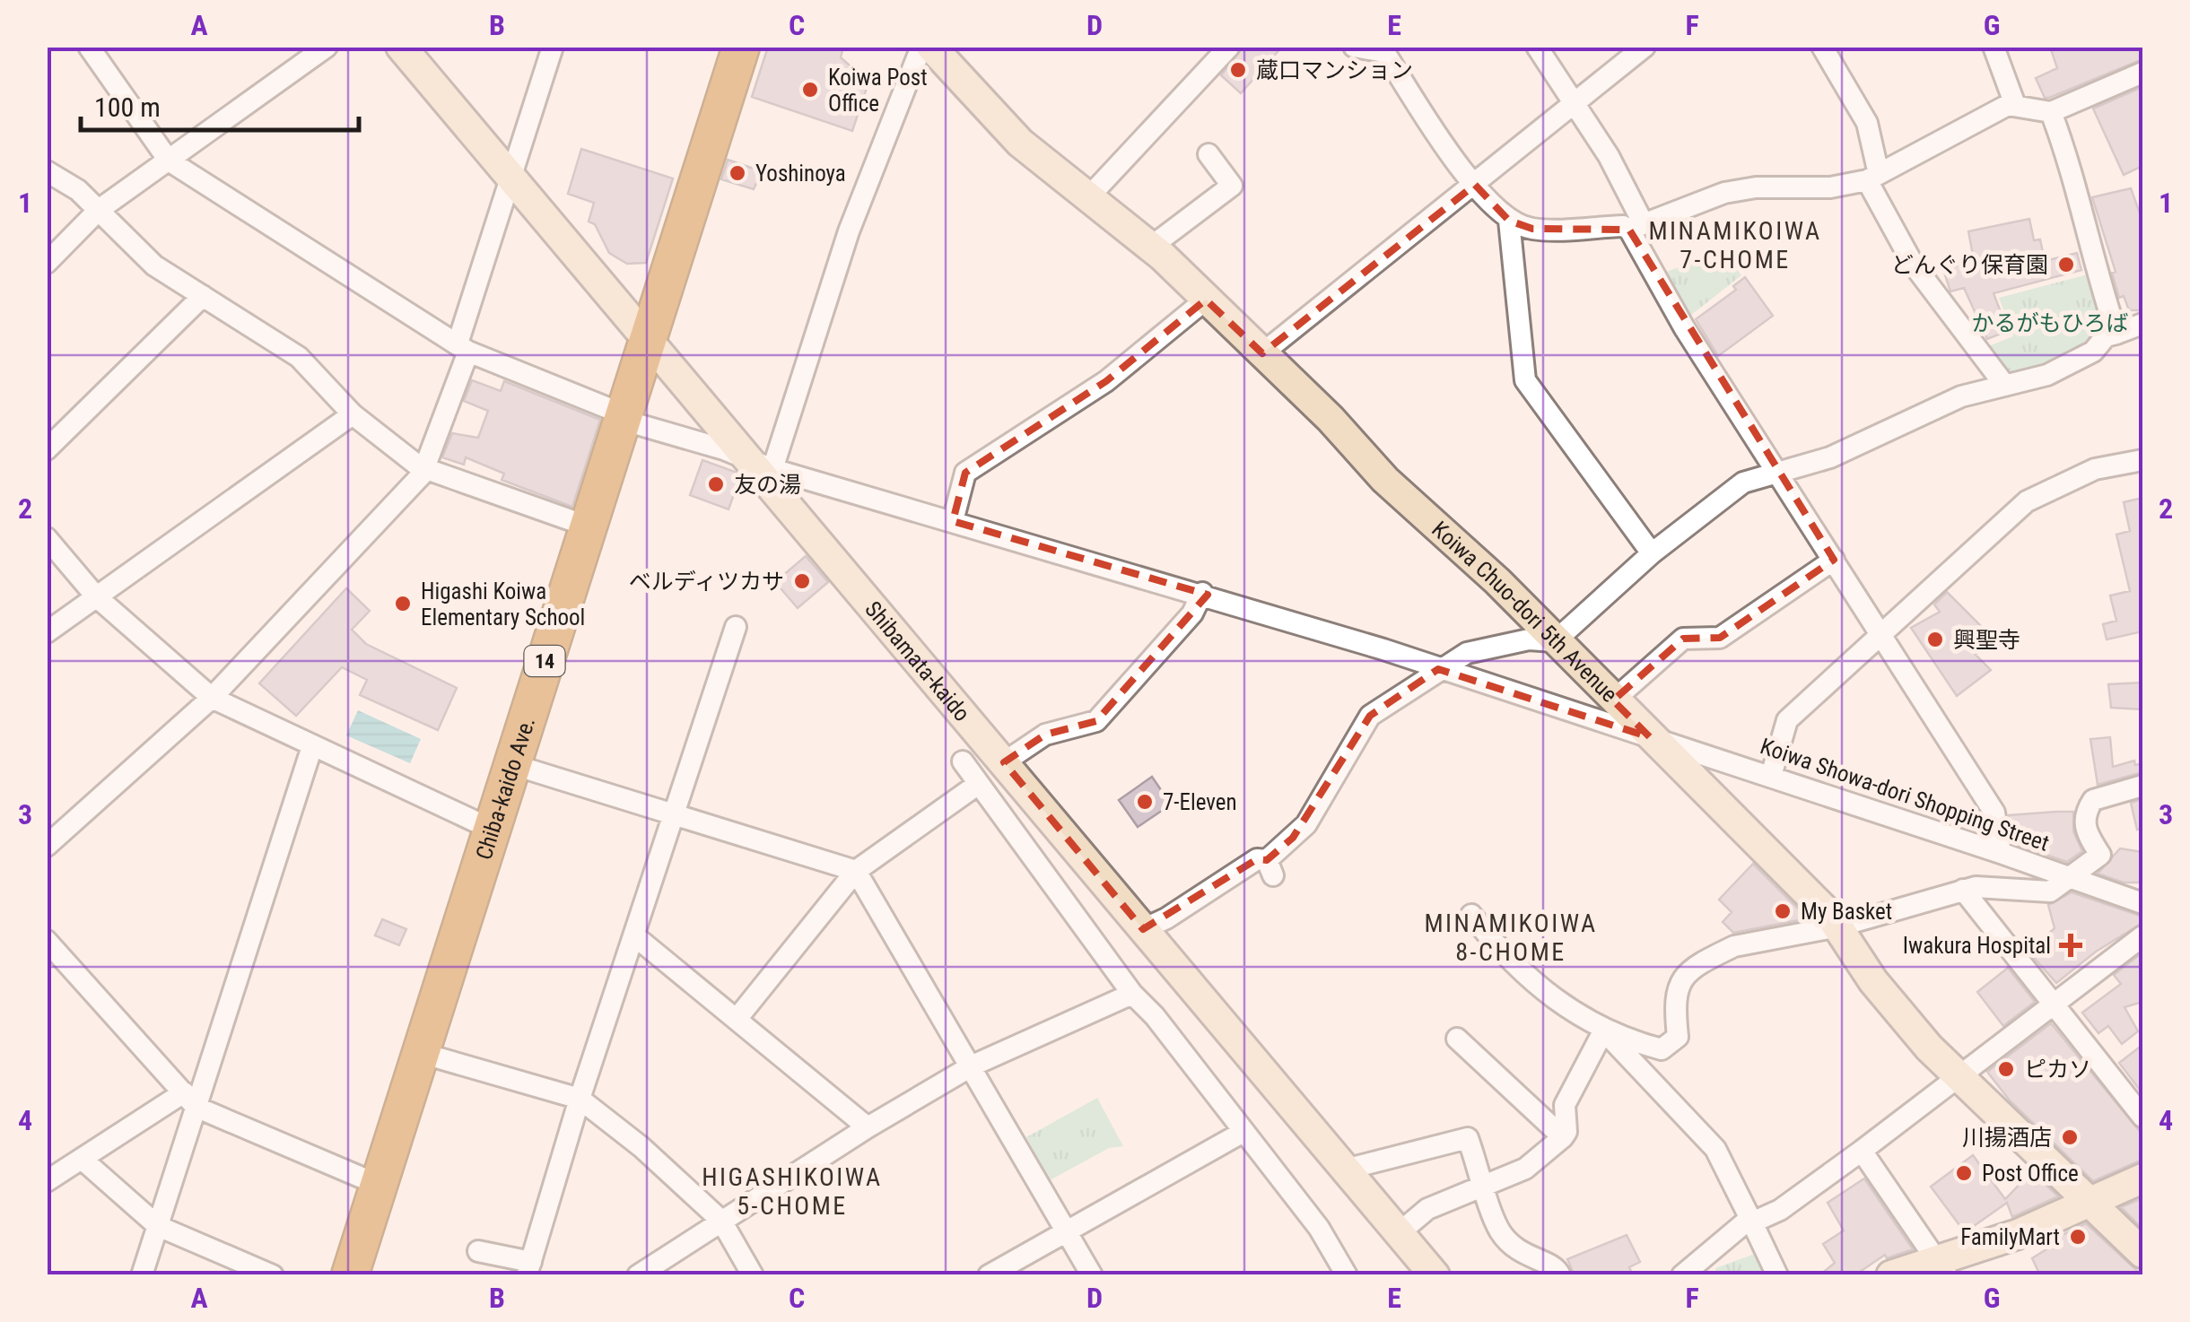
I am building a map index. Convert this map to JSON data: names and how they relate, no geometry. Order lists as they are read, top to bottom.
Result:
{
  "streets": {
    "highway": ["14", "Chiba-kaido Ave."],
    "street": ["Koiwa Chuo-dori 5th Avenue", "Shibamata-kaido", "Koiwa Showa-dori Shopping Street"]
  },
  "crossings": [
    ["Koiwa Chuo-dori 5th Avenue", "Koiwa Showa-dori Shopping Street"],
    ["Shibamata-kaido", "Chiba-kaido Ave."],
    ["Shibamata-kaido", "Koiwa Showa-dori Shopping Street"],
    ["Chiba-kaido Ave.", "Koiwa Showa-dori Shopping Street"]
  ],
  "districts": ["MINAMIKOIWA 7-CHOME", "MINAMIKOIWA 8-CHOME", "HIGASHIKOIWA 5-CHOME"],
  "parks": ["かるがもひろば"],
  "places": {
    "other": [
      "蔵口マンション",
      "Koiwa Post Office",
      "Yoshinoya",
      "どんぐり保育園",
      "友の湯",
      "ベルディツカサ",
      "Higashi Koiwa Elementary School",
      "興聖寺",
      "7-Eleven",
      "My Basket",
      "ピカソ",
      "川揚酒店",
      "Post Office",
      "FamilyMart"
    ],
    "health": ["Iwakura Hospital"]
  },
  "scale_bar": "100 m",
  "grid": {
    "columns": [
      "A",
      "B",
      "C",
      "D",
      "E",
      "F",
      "G"
    ],
    "rows": [
      "1",
      "2",
      "3",
      "4"
    ]
  }
}
